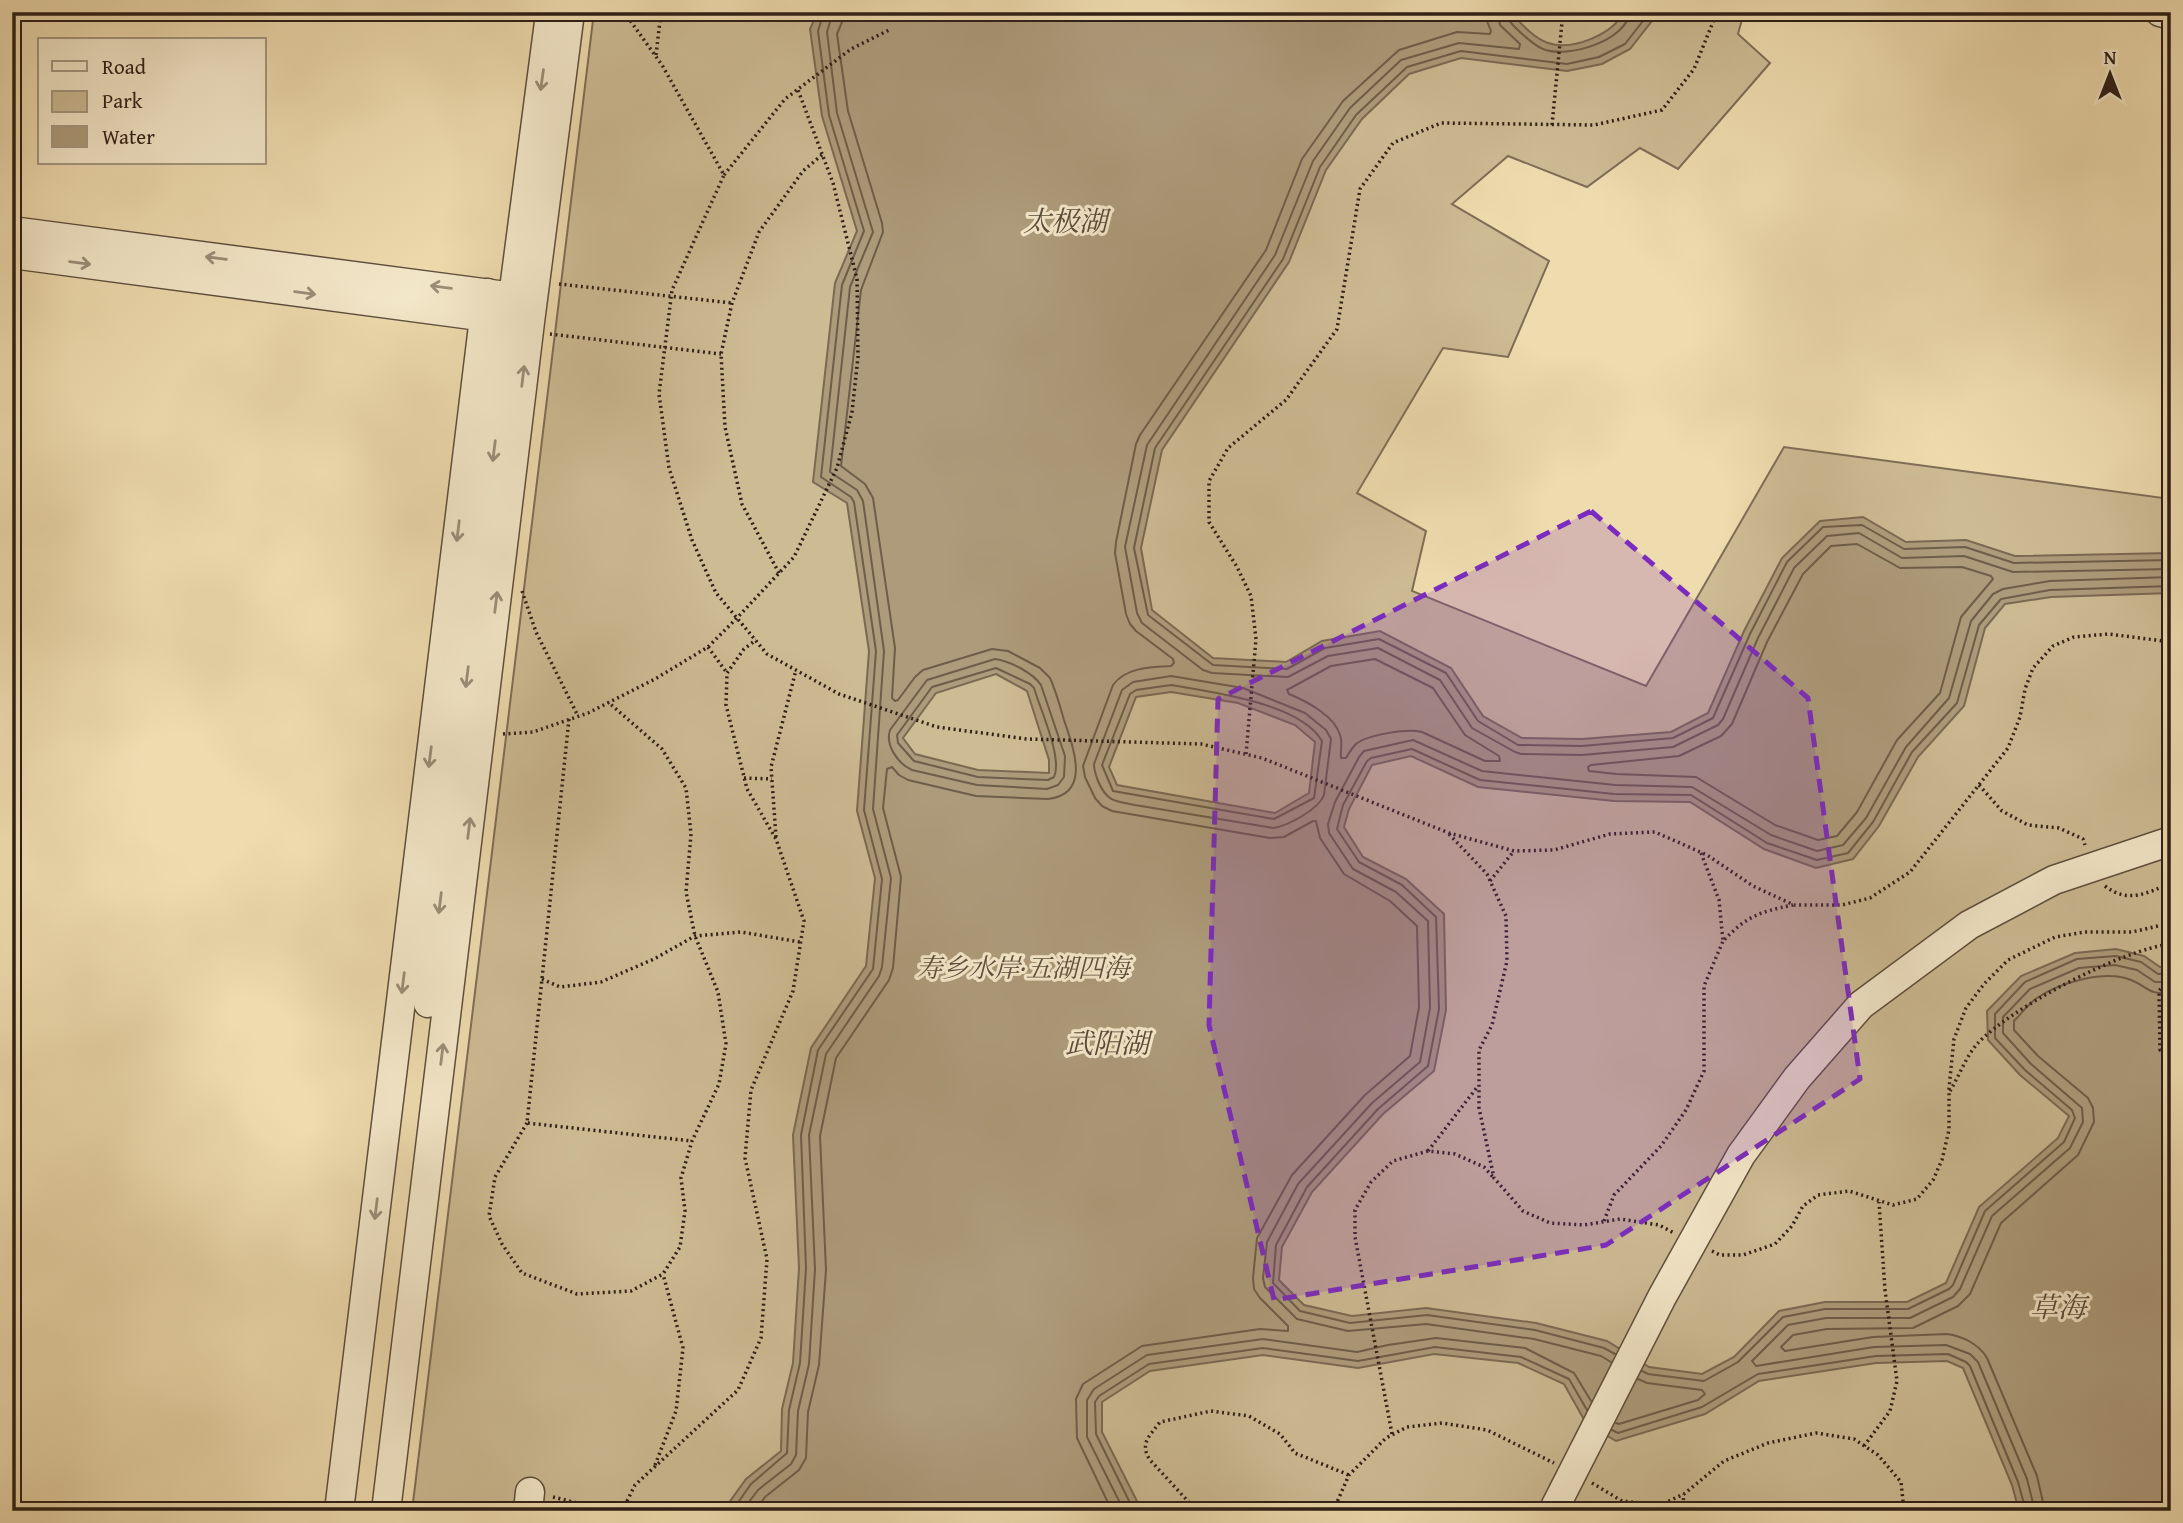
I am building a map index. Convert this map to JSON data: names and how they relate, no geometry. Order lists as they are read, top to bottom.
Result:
{
  "water": ["太极湖", "武阳湖", "草海"],
  "parks": ["寿乡水岸·五湖四海"],
  "legend": ["Road", "Park", "Water"],
  "north": "top"
}
